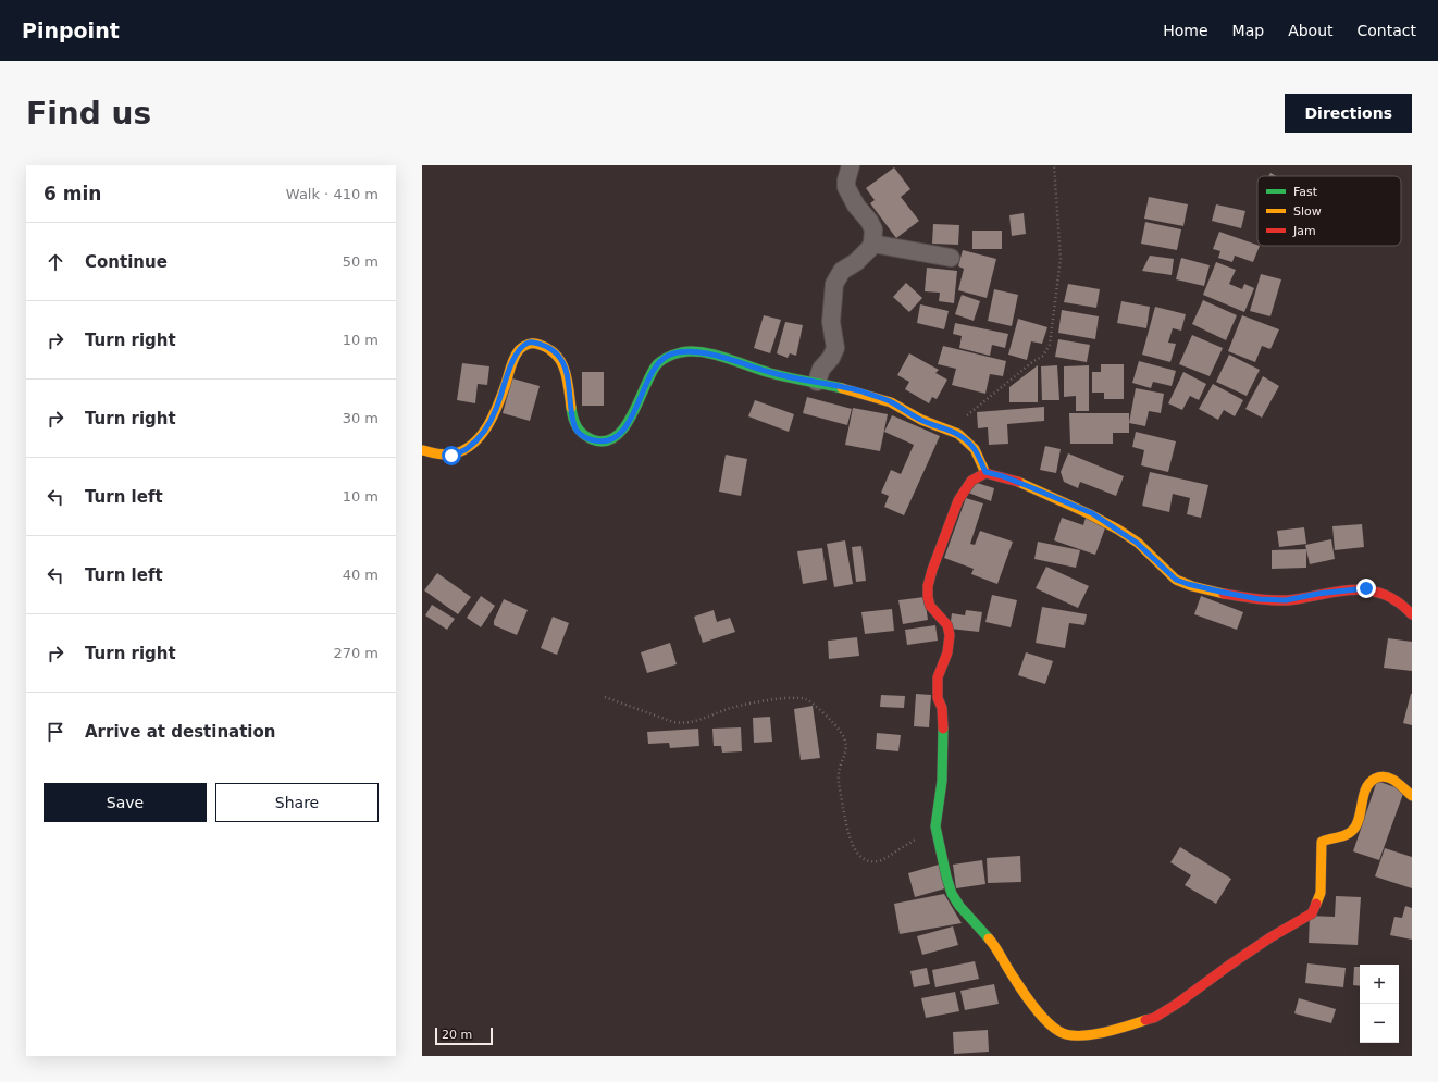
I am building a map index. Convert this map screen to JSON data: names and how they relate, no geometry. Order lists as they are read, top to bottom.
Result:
{
  "legend": ["Fast", "Slow", "Jam"],
  "scale_bar": "20 m",
  "page": {
    "header": "Pinpoint",
    "nav": [
      "Home",
      "Map",
      "About",
      "Contact"
    ],
    "buttons": [
      "Directions",
      ["Save", "Share"]
    ],
    "title": "Find us",
    "heading": ["6 min", "Walk · 410 m"],
    "list": [
      ["Continue", "50 m"],
      ["Turn right", "10 m"],
      ["Turn right", "30 m"],
      ["Turn left", "10 m"],
      ["Turn left", "40 m"],
      ["Turn right", "270 m"],
      "Arrive at destination"
    ],
    "map_buttons": ["+", "−"],
    "scale": "20 m"
  }
}
